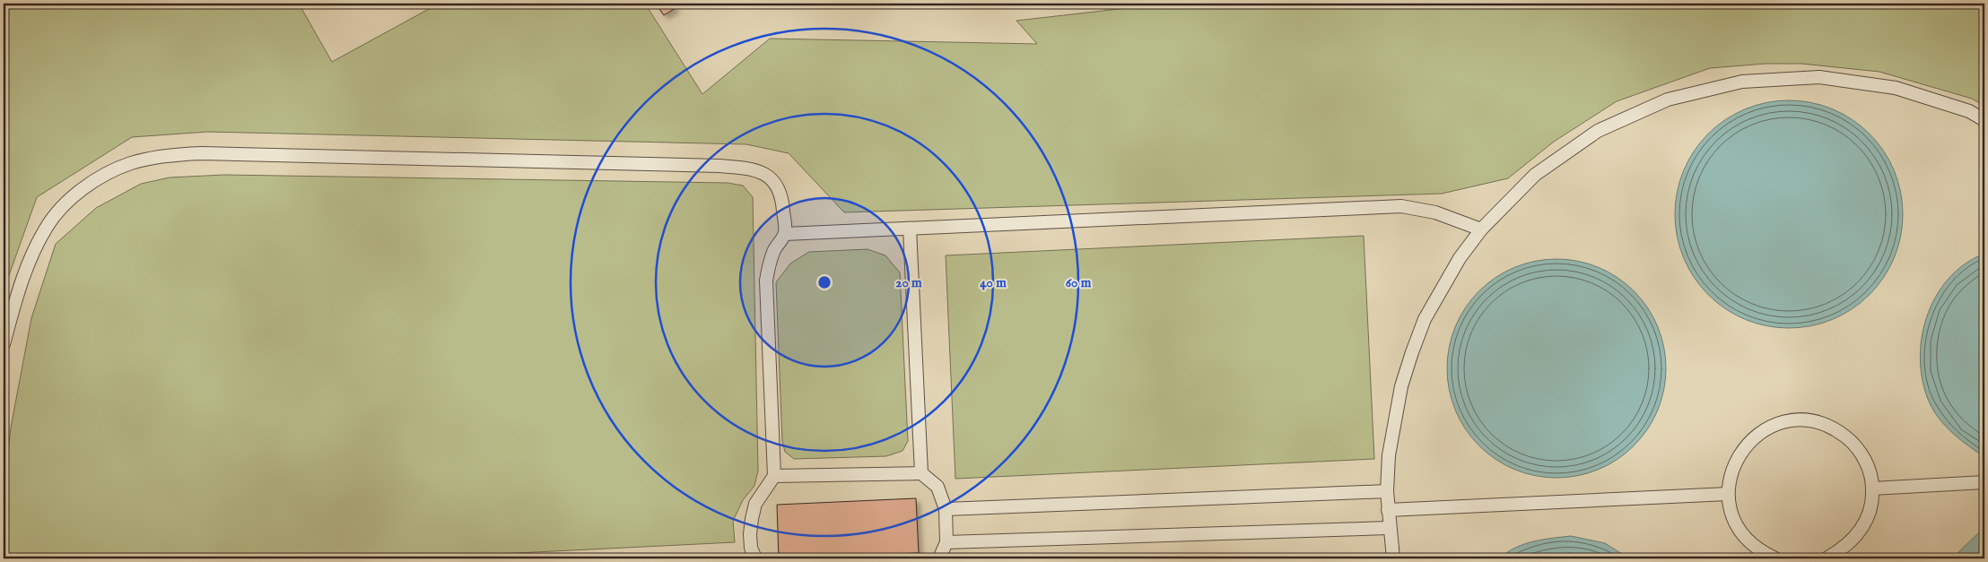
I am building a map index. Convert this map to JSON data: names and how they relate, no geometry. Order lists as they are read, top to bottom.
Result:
{
  "rings": ["20 m", "40 m", "60 m"]
}
